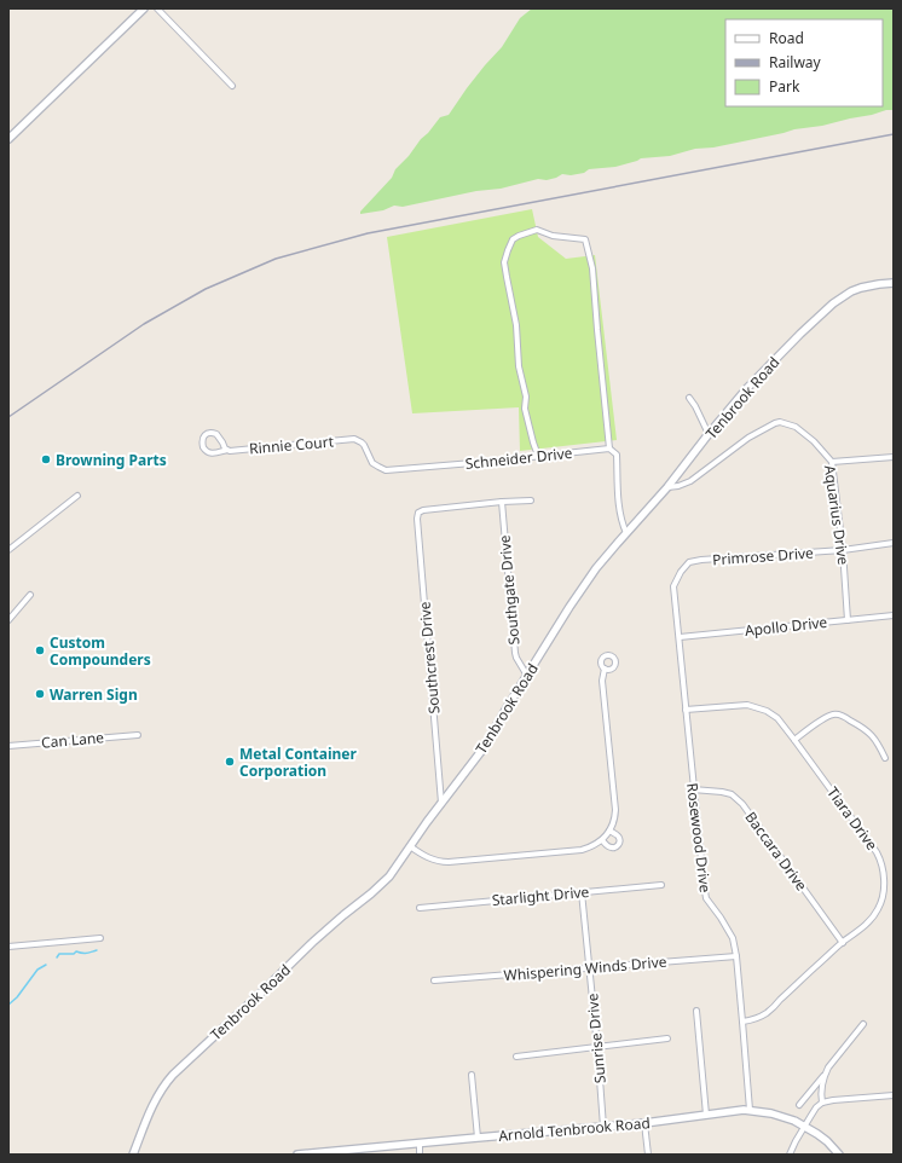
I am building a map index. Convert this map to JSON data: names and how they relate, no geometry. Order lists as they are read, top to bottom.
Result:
{
  "streets": {
    "street": [
      "Tenbrook Road",
      "Rinnie Court",
      "Schneider Drive",
      "Aquarius Drive",
      "Primrose Drive",
      "Southgate Drive",
      "Apollo Drive",
      "Southcrest Drive",
      "Can Lane",
      "Tiara Drive",
      "Rosewood Drive",
      "Baccara Drive",
      "Starlight Drive",
      "Whispering Winds Drive",
      "Sunrise Drive",
      "Arnold Tenbrook Road"
    ]
  },
  "crossings": [
    ["Tenbrook Road", "Aquarius Drive"],
    ["Tenbrook Road", "Southgate Drive"],
    ["Tenbrook Road", "Southcrest Drive"],
    ["Rinnie Court", "Schneider Drive"],
    ["Aquarius Drive", "Primrose Drive"],
    ["Aquarius Drive", "Apollo Drive"],
    ["Primrose Drive", "Rosewood Drive"],
    ["Southgate Drive", "Southcrest Drive"],
    ["Apollo Drive", "Rosewood Drive"],
    ["Tiara Drive", "Rosewood Drive"],
    ["Tiara Drive", "Baccara Drive"],
    ["Rosewood Drive", "Baccara Drive"],
    ["Rosewood Drive", "Whispering Winds Drive"],
    ["Rosewood Drive", "Arnold Tenbrook Road"],
    ["Starlight Drive", "Sunrise Drive"],
    ["Whispering Winds Drive", "Sunrise Drive"],
    ["Sunrise Drive", "Arnold Tenbrook Road"]
  ],
  "places": [
    "Browning Parts",
    "Custom Compounders",
    "Warren Sign",
    "Metal Container Corporation"
  ],
  "legend": ["Road", "Railway", "Park"]
}
